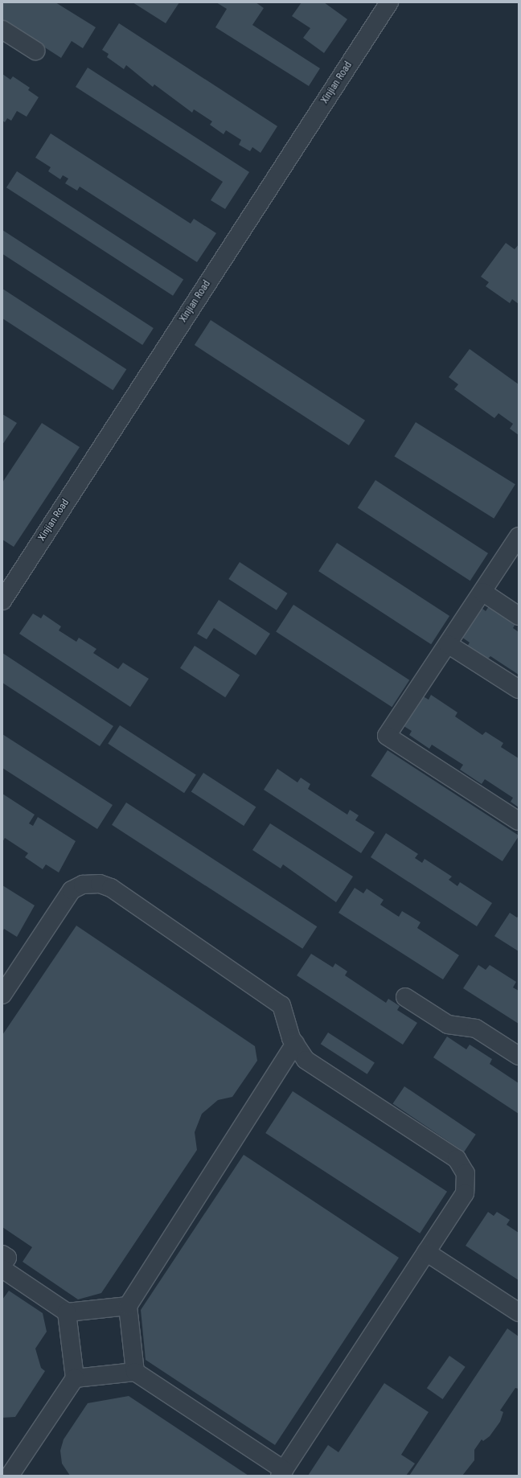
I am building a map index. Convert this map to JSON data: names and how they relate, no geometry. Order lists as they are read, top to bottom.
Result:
{
  "streets": {
    "street": ["Xinjian Road"]
  }
}
